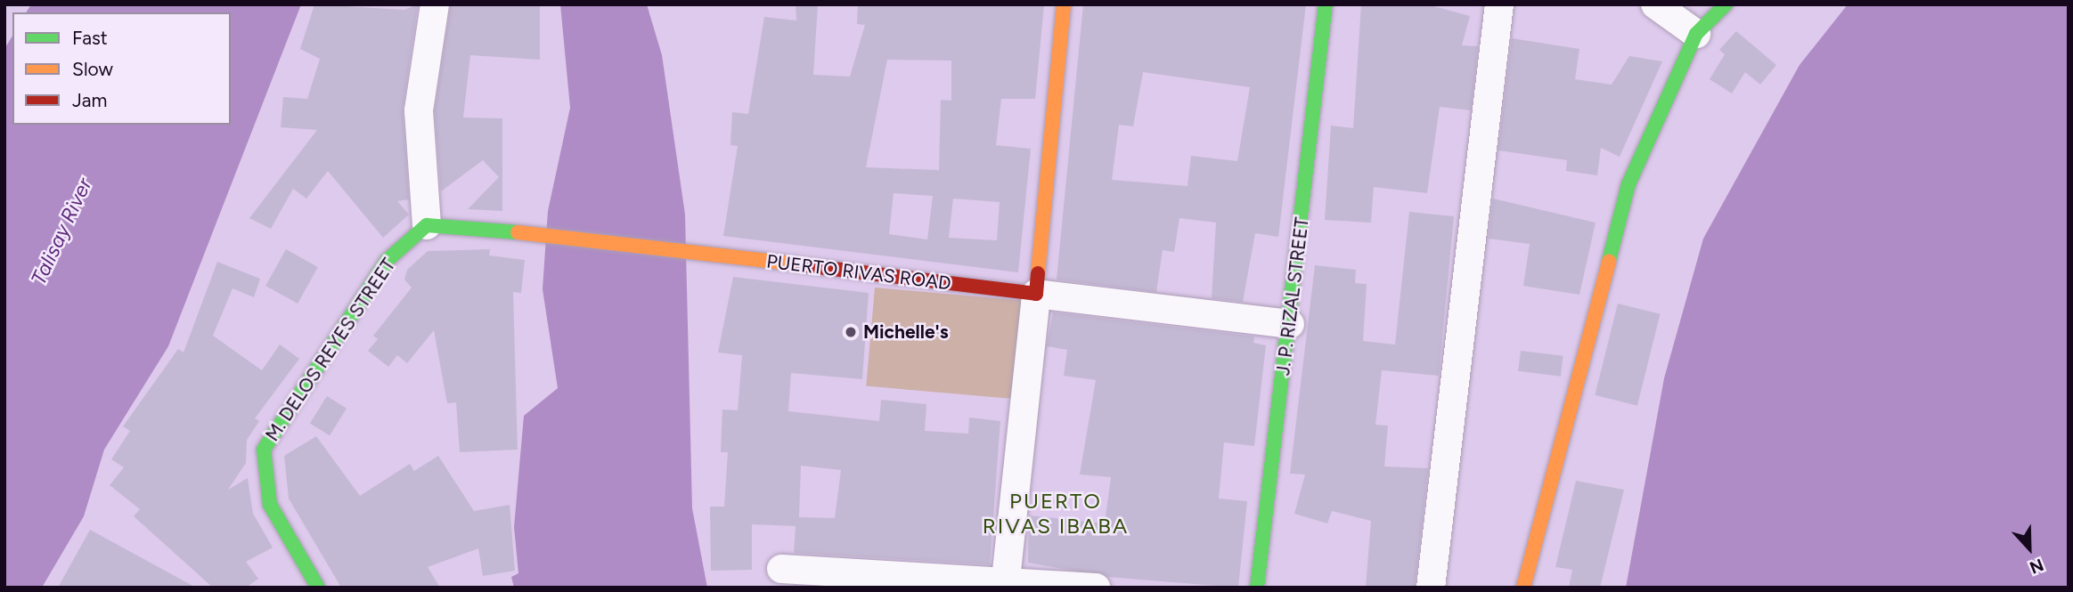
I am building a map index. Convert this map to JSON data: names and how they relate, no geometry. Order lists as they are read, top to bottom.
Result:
{
  "streets": {
    "street": ["PUERTO RIVAS ROAD", "J. P. RIZAL STREET", "M. DELOS REYES STREET"]
  },
  "crossings": [
    ["PUERTO RIVAS ROAD", "J. P. RIZAL STREET"],
    ["PUERTO RIVAS ROAD", "M. DELOS REYES STREET"]
  ],
  "districts": ["PUERTO RIVAS IBABA"],
  "water": ["Talisay River"],
  "places": ["Michelle's"],
  "legend": ["Fast", "Slow", "Jam"],
  "north": "bottom"
}
